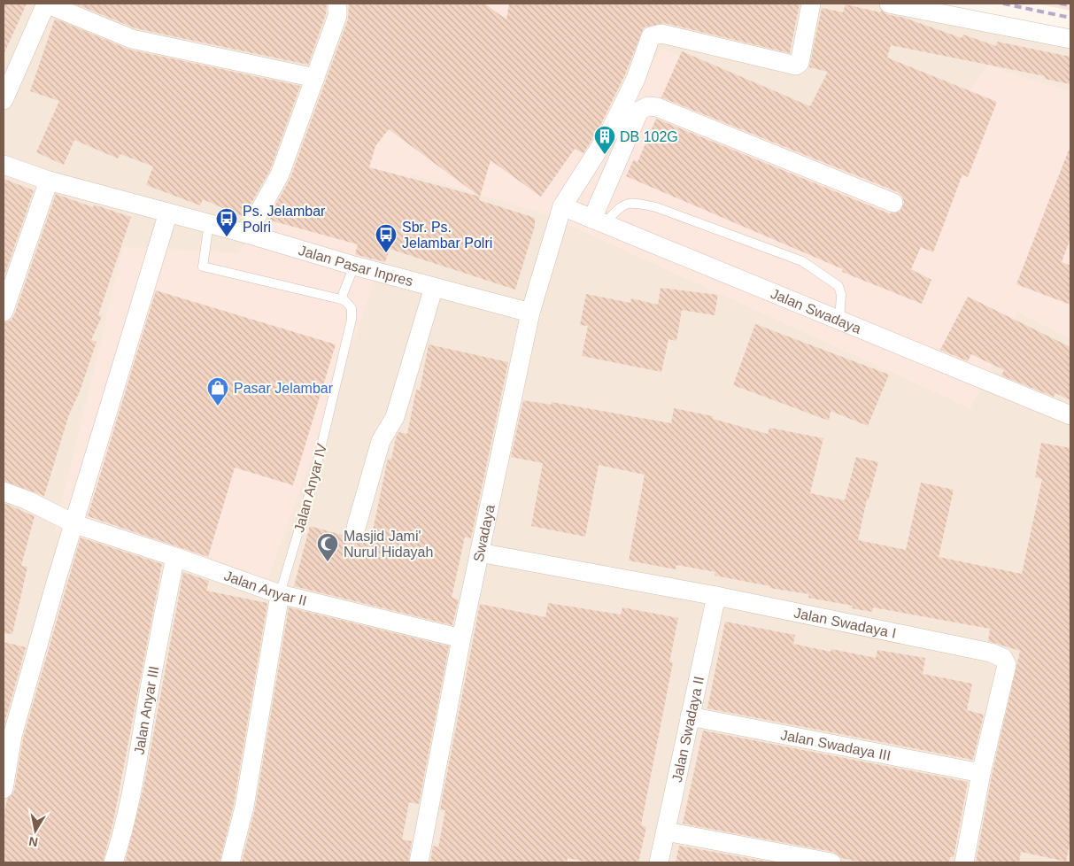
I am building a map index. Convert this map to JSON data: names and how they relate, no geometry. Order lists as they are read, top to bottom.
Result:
{
  "streets": {
    "street": [
      "Jalan Pasar Inpres",
      "Jalan Swadaya",
      "Jalan Anyar IV",
      "Swadaya",
      "Jalan Anyar II",
      "Jalan Swadaya I",
      "Jalan Anyar III",
      "Jalan Swadaya II",
      "Jalan Swadaya III"
    ]
  },
  "crossings": [
    ["Jalan Pasar Inpres", "Swadaya"],
    ["Jalan Swadaya", "Swadaya"],
    ["Jalan Anyar IV", "Jalan Anyar II"],
    ["Swadaya", "Jalan Anyar II"],
    ["Swadaya", "Jalan Swadaya I"],
    ["Jalan Anyar II", "Jalan Anyar III"],
    ["Jalan Swadaya I", "Jalan Swadaya II"],
    ["Jalan Swadaya I", "Jalan Swadaya III"],
    ["Jalan Swadaya II", "Jalan Swadaya III"]
  ],
  "places": {
    "building": ["DB 102G"],
    "bus stop": ["Ps. Jelambar Polri", "Sbr. Ps. Jelambar Polri"],
    "shop": ["Pasar Jelambar"],
    "mosque": ["Masjid Jami' Nurul Hidayah"]
  },
  "north": "bottom"
}
